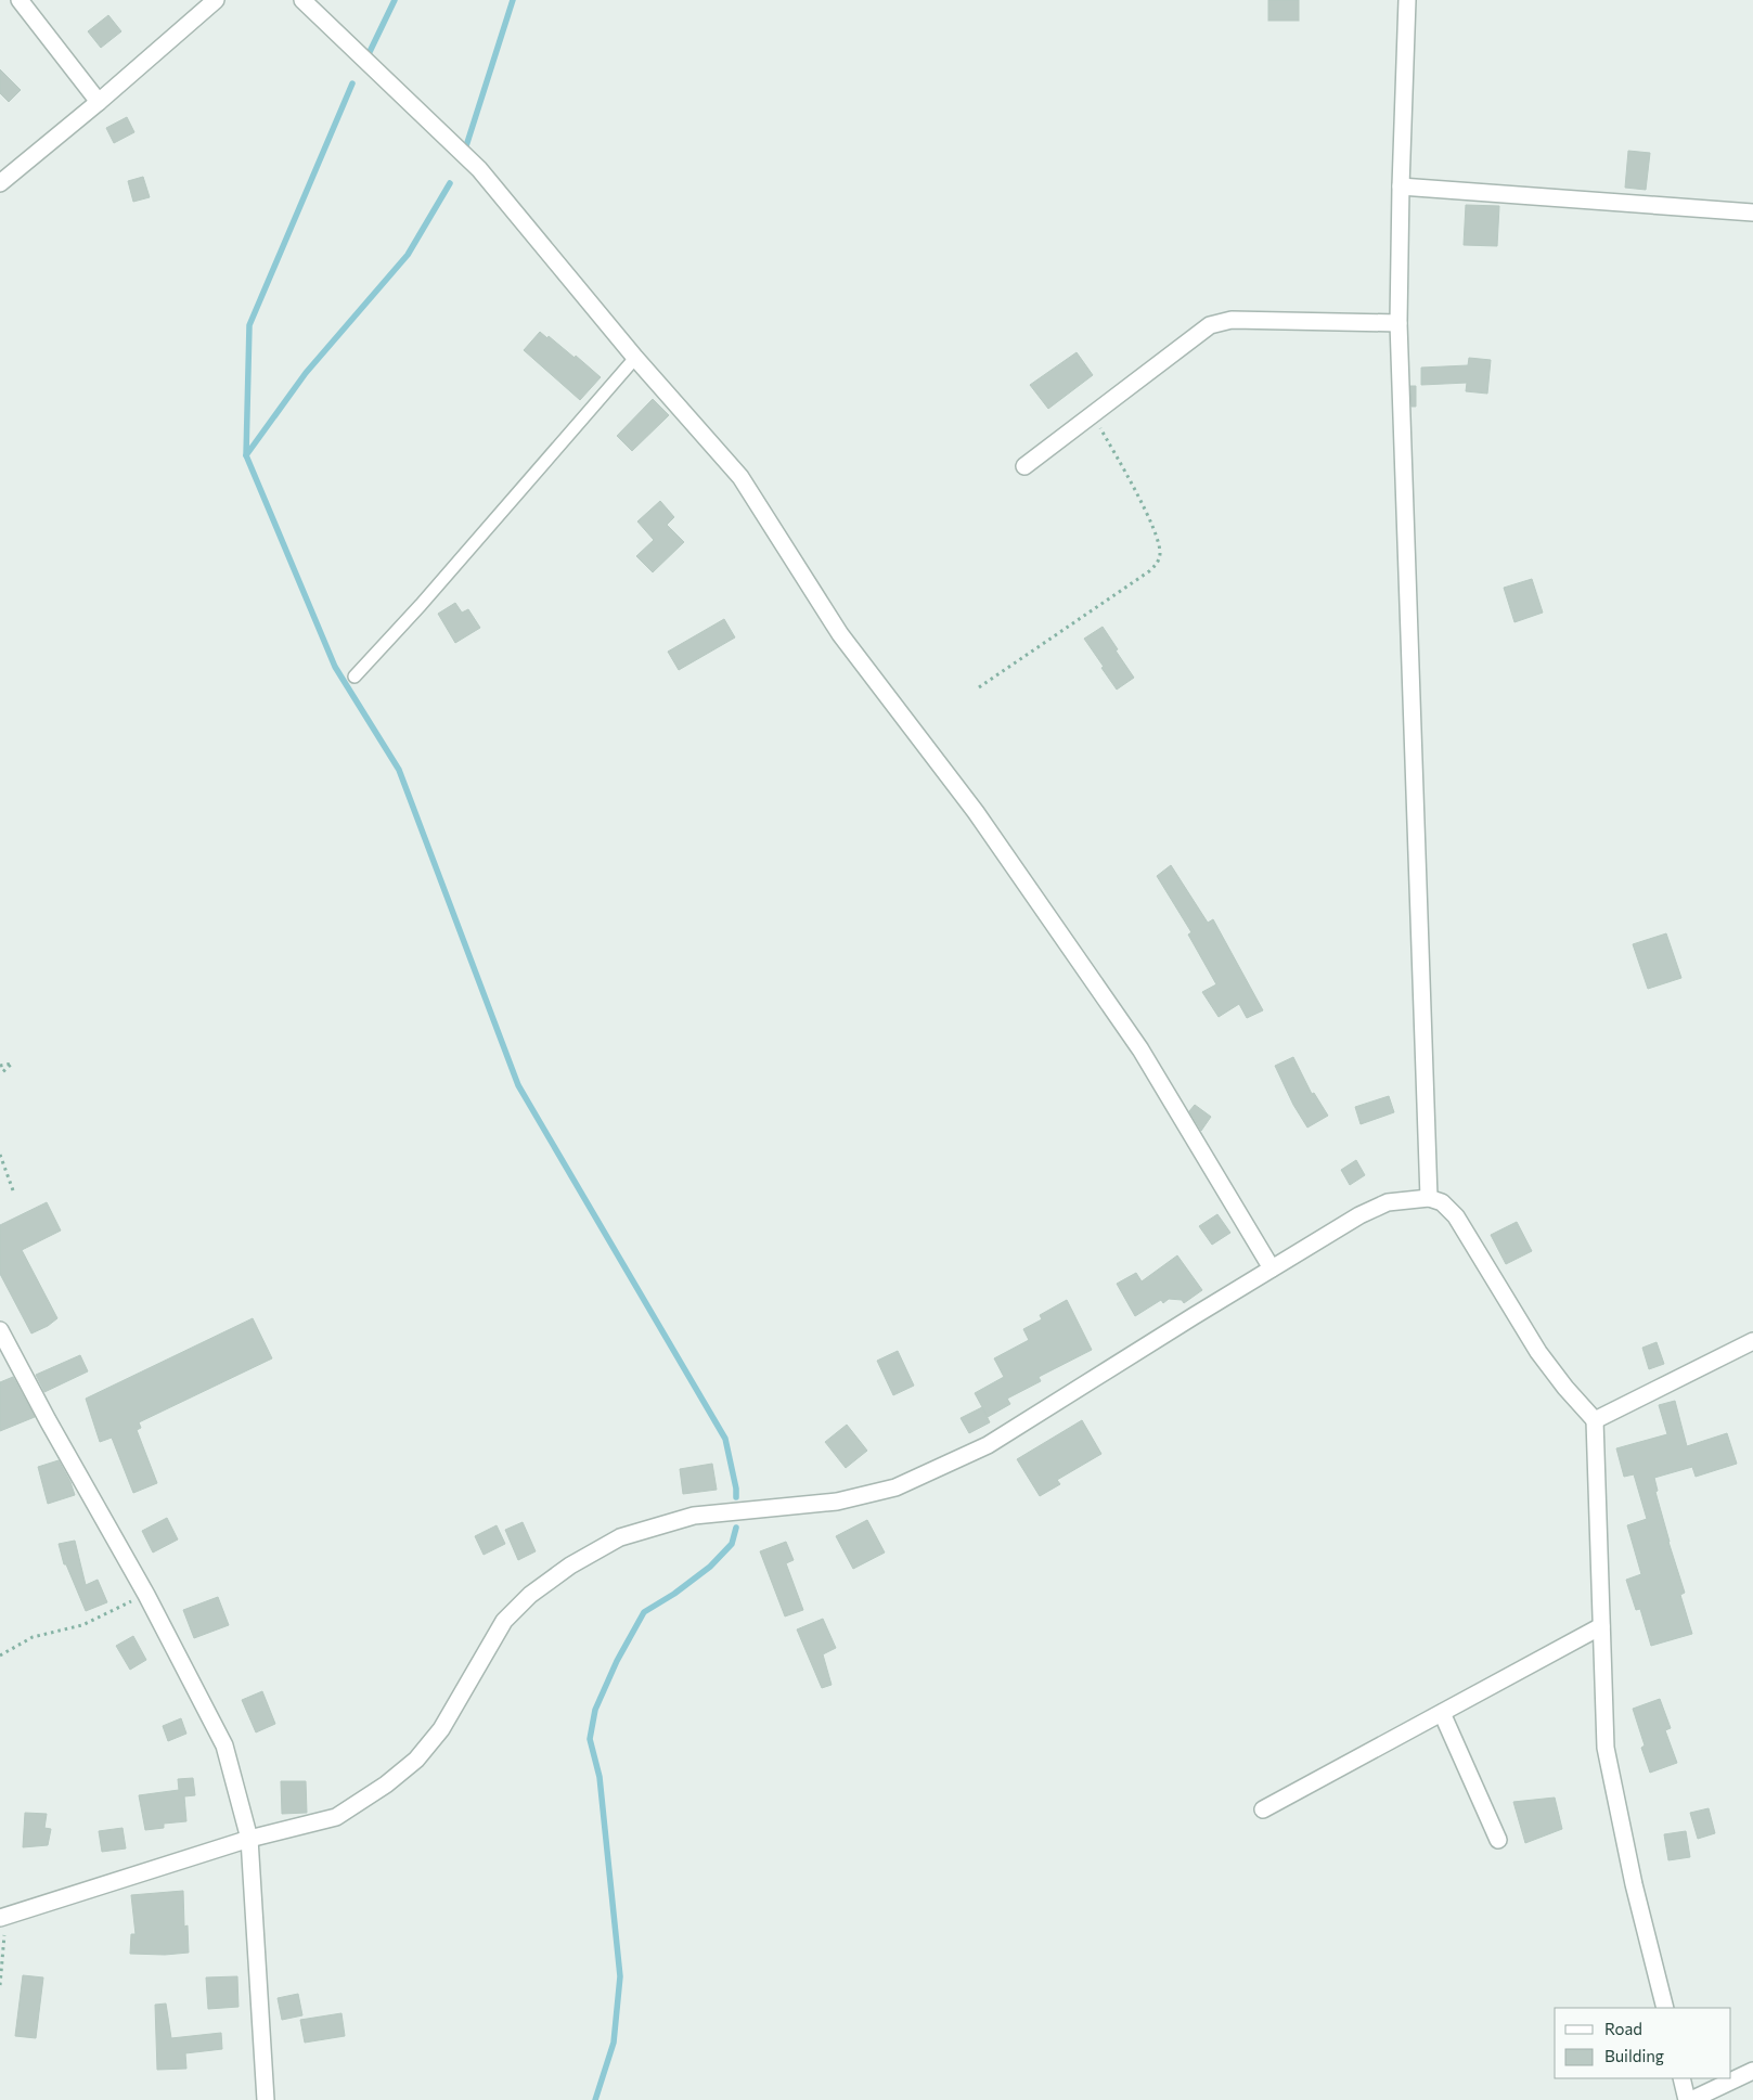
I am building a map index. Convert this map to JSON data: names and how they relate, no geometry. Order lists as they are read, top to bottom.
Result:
{
  "legend": ["Road", "Building"]
}
